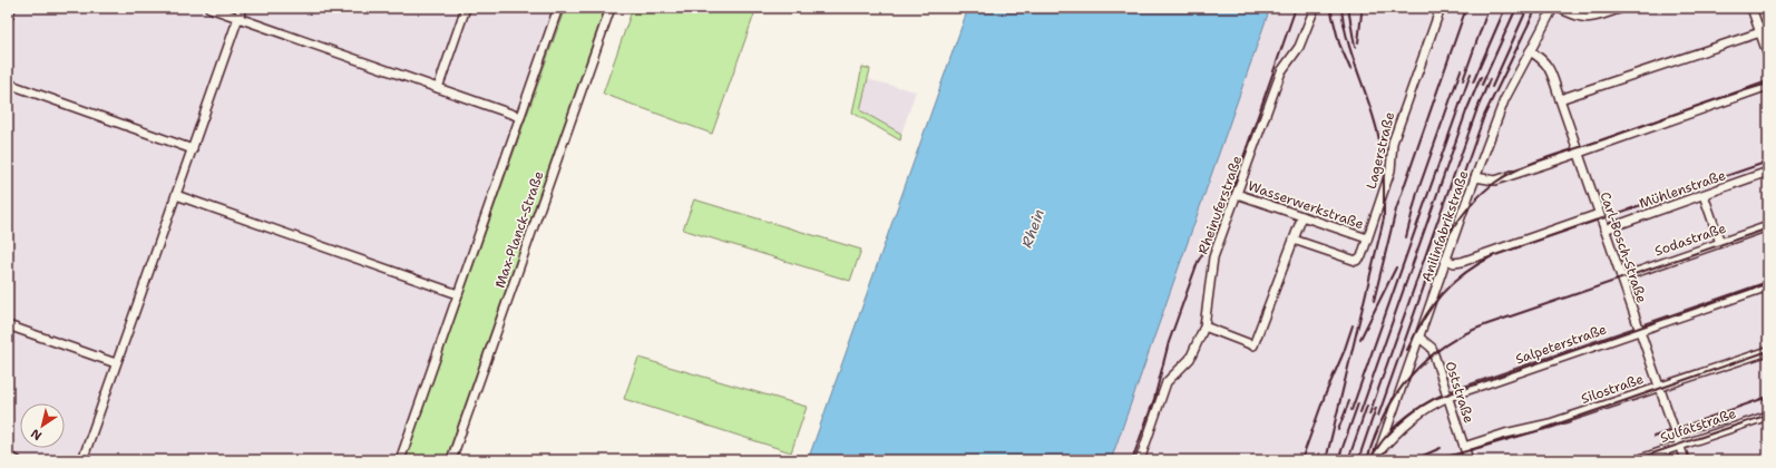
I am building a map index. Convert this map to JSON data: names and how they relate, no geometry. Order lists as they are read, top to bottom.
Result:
{
  "streets": {
    "street": [
      "Lagerstraße",
      "Mühlenstraße",
      "Rheinuferstraße",
      "Wasserwerkstraße",
      "Anilinfabrikstraße",
      "Max-Planck-Straße",
      "Sodastraße",
      "Carl-Bosch-Straße",
      "Salpeterstraße",
      "Silostraße",
      "Oststraße",
      "Sulfatstraße"
    ]
  },
  "crossings": [
    ["Lagerstraße", "Wasserwerkstraße"],
    ["Mühlenstraße", "Carl-Bosch-Straße"],
    ["Rheinuferstraße", "Wasserwerkstraße"],
    ["Anilinfabrikstraße", "Carl-Bosch-Straße"],
    ["Anilinfabrikstraße", "Salpeterstraße"],
    ["Anilinfabrikstraße", "Oststraße"],
    ["Sodastraße", "Carl-Bosch-Straße"],
    ["Carl-Bosch-Straße", "Salpeterstraße"],
    ["Carl-Bosch-Straße", "Silostraße"],
    ["Carl-Bosch-Straße", "Sulfatstraße"],
    ["Salpeterstraße", "Oststraße"],
    ["Silostraße", "Oststraße"]
  ],
  "water": ["Rhein"],
  "north": "bottom left"
}
